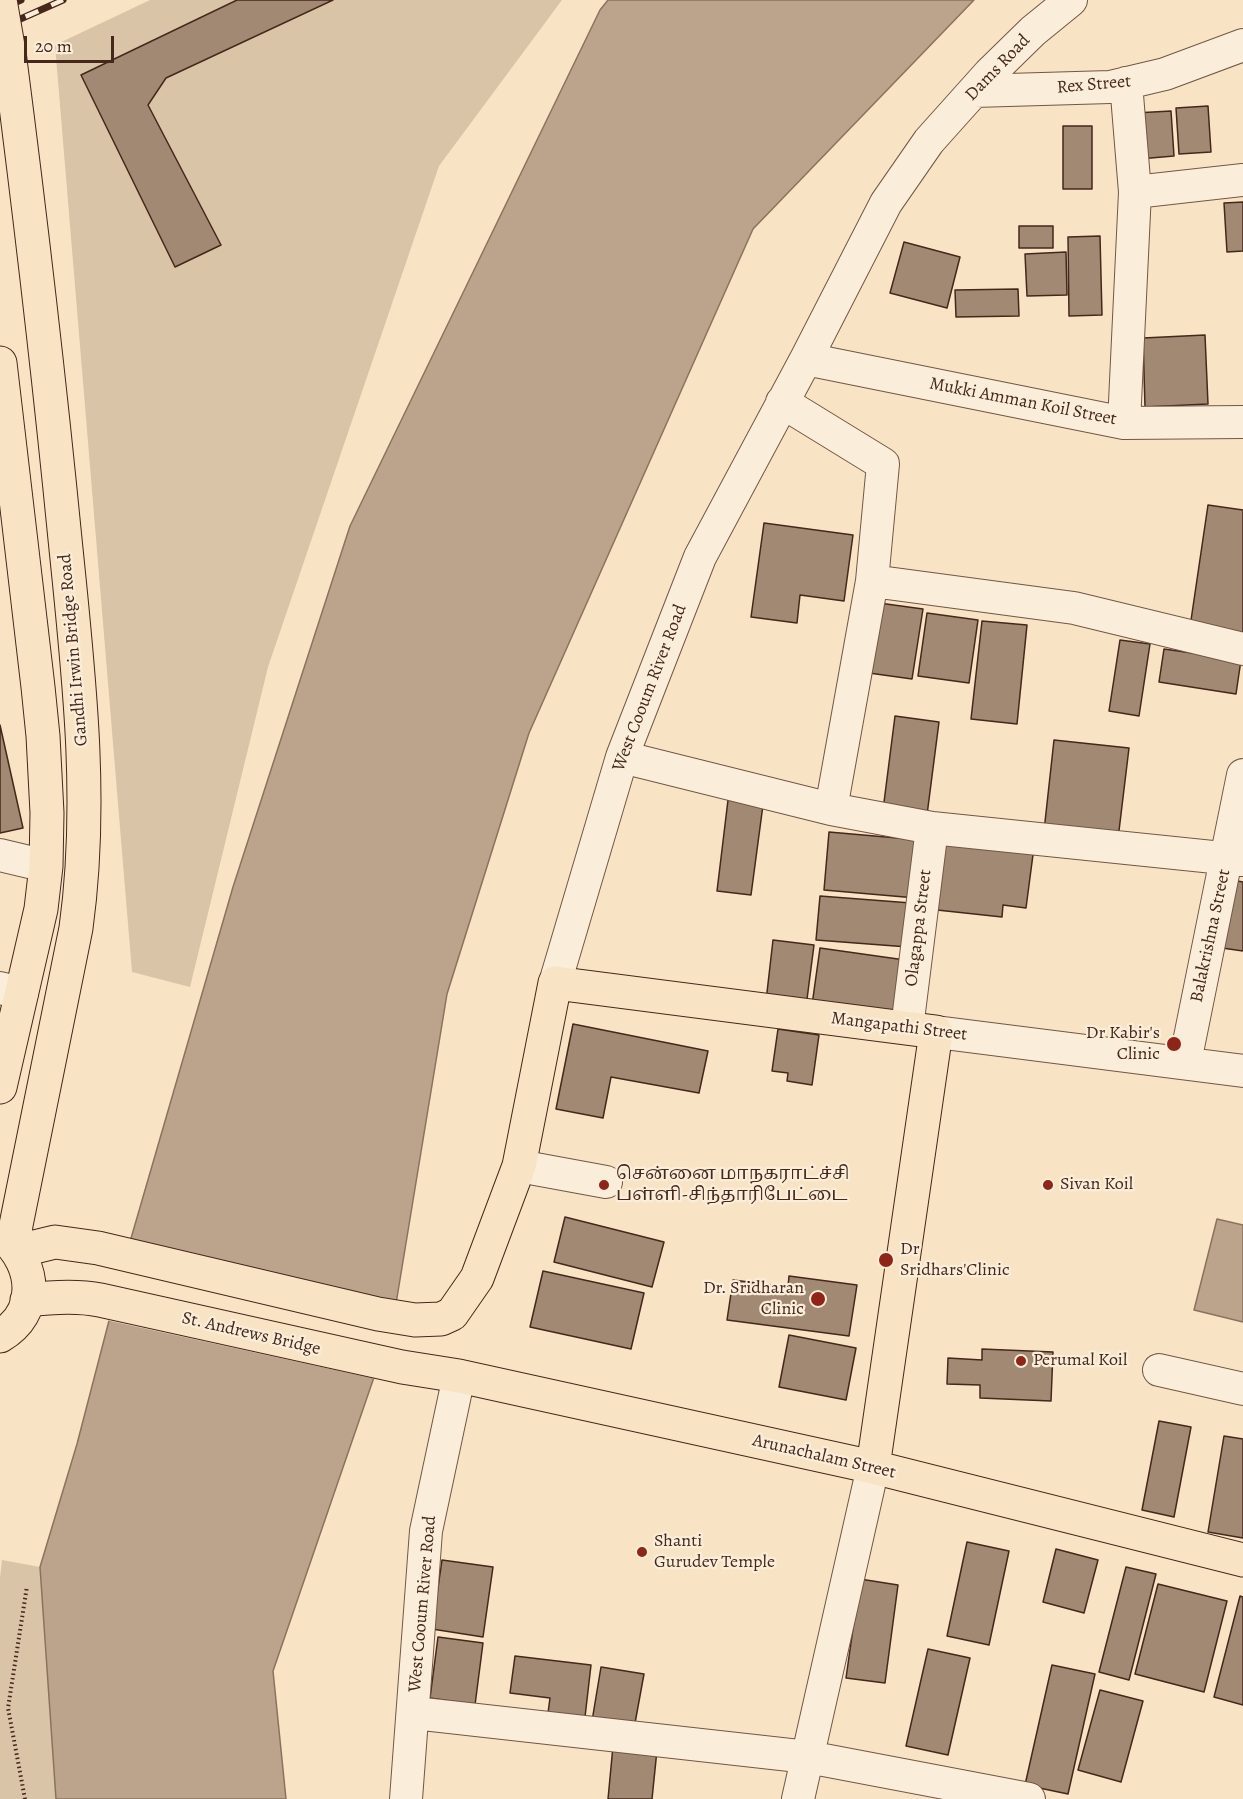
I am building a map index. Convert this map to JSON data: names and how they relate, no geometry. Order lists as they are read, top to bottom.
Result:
{
  "streets": {
    "main road": [
      "Gandhi Irwin Bridge Road",
      "West Cooum River Road",
      "Mangapathi Street",
      "St. Andrews Bridge",
      "Arunachalam Street"
    ],
    "street": [
      "Dams Road",
      "Rex Street",
      "Mukki Amman Koil Street",
      "Olagappa Street",
      "Balakrishna Street"
    ]
  },
  "crossings": [
    ["Dams Road", "Rex Street"],
    ["Dams Road", "West Cooum River Road"],
    ["Mukki Amman Koil Street", "West Cooum River Road"],
    ["West Cooum River Road", "Mangapathi Street"],
    ["West Cooum River Road", "Arunachalam Street"],
    ["Olagappa Street", "Mangapathi Street"],
    ["Balakrishna Street", "Mangapathi Street"],
    ["St. Andrews Bridge", "Arunachalam Street"]
  ],
  "places": [
    "Dr Kabir's Clinic",
    "சென்னை மாநகராட்ச்சி பள்ளி-சிந்தாரிபேட்டை",
    "Sivan Koil",
    "Dr Sridhars'Clinic",
    "Dr. Sridharan Clinic",
    "Perumal Koil",
    "Shanti Gurudev Temple"
  ],
  "scale_bar": "20 m"
}
